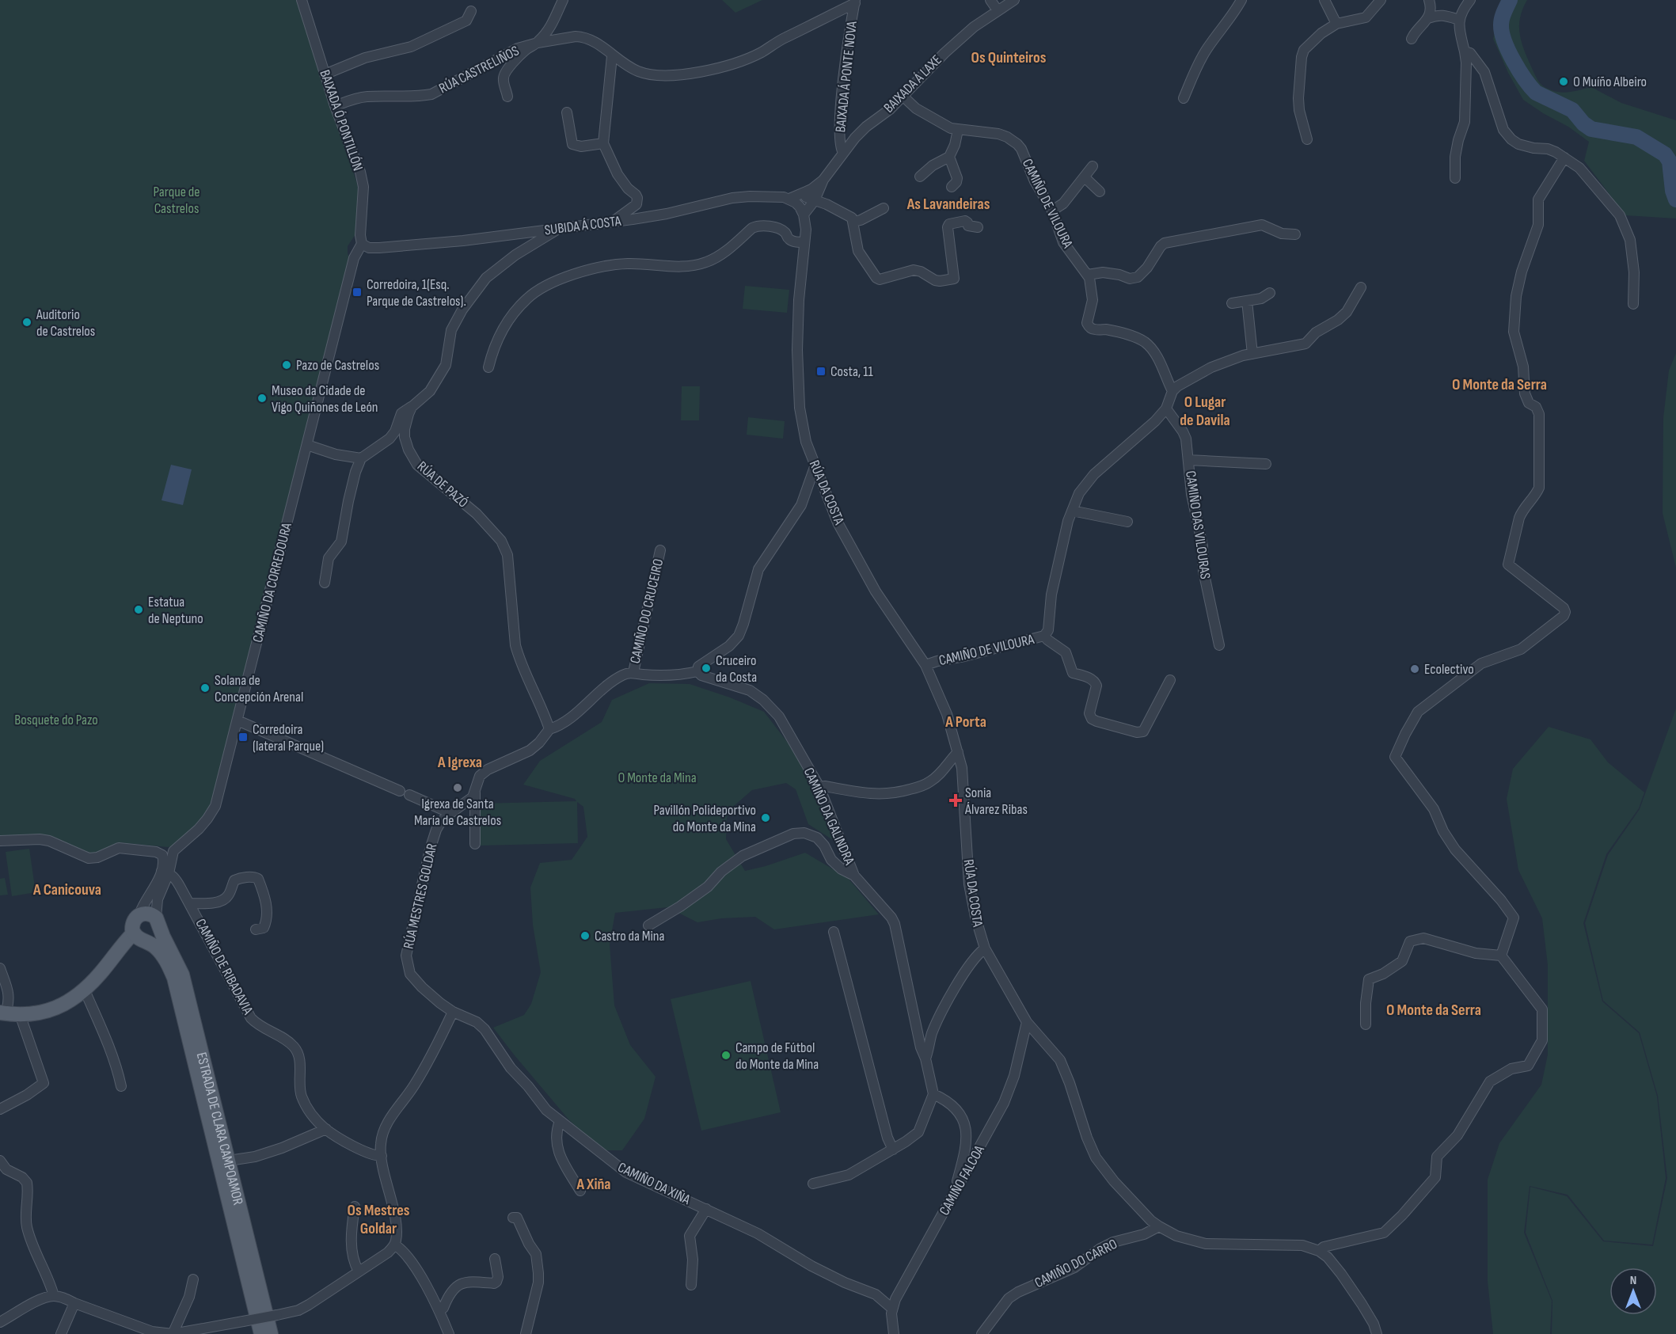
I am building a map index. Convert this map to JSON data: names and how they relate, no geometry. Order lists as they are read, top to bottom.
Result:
{
  "streets": {
    "main road": ["ESTRADA DE CLARA CAMPOAMOR"],
    "street": [
      "RÚA CASTRELIÑOS",
      "BAIXADA Á PONTE NOVA",
      "BAIXADA Á LAXE",
      "BAIXADA Ó PONTILLÓN",
      "CAMIÑO DE VILOURA",
      "SUBIDA Á COSTA",
      "RÚA DE PAZÓ",
      "RÚA DA COSTA",
      "CAMIÑO DAS VILOURAS",
      "CAMIÑO DA CORREDOURA",
      "CAMIÑO DO CRUCEIRO",
      "CAMIÑO DA GALINDRA",
      "RÚA MESTRES GOLDAR",
      "CAMIÑO DE RIBADAVIA",
      "CAMIÑO FALCOA",
      "CAMIÑO DA XIÑA",
      "CAMIÑO DO CARRO"
    ]
  },
  "crossings": [
    ["RÚA CASTRELIÑOS", "BAIXADA Á PONTE NOVA"],
    ["RÚA CASTRELIÑOS", "BAIXADA Ó PONTILLÓN"],
    ["BAIXADA Á PONTE NOVA", "BAIXADA Á LAXE"],
    ["BAIXADA Á LAXE", "CAMIÑO DE VILOURA"],
    ["BAIXADA Á LAXE", "SUBIDA Á COSTA"],
    ["BAIXADA Á LAXE", "RÚA DA COSTA"],
    ["BAIXADA Ó PONTILLÓN", "SUBIDA Á COSTA"],
    ["BAIXADA Ó PONTILLÓN", "CAMIÑO DA CORREDOURA"],
    ["CAMIÑO DE VILOURA", "RÚA DA COSTA"],
    ["CAMIÑO DE VILOURA", "CAMIÑO DAS VILOURAS"],
    ["SUBIDA Á COSTA", "RÚA DA COSTA"],
    ["SUBIDA Á COSTA", "CAMIÑO DA CORREDOURA"],
    ["RÚA DE PAZÓ", "CAMIÑO DO CRUCEIRO"],
    ["RÚA DE PAZÓ", "RÚA MESTRES GOLDAR"],
    ["RÚA DA COSTA", "CAMIÑO FALCOA"],
    ["RÚA DA COSTA", "CAMIÑO DO CARRO"],
    ["CAMIÑO DO CRUCEIRO", "CAMIÑO DA GALINDRA"],
    ["CAMIÑO DO CRUCEIRO", "RÚA MESTRES GOLDAR"],
    ["RÚA MESTRES GOLDAR", "CAMIÑO DA XIÑA"],
    ["CAMIÑO FALCOA", "CAMIÑO DA XIÑA"]
  ],
  "districts": [
    "Os Quinteiros",
    "As Lavandeiras",
    "O Monte da Serra",
    "O Lugar de Davila",
    "A Porta",
    "A Igrexa",
    "A Canicouva",
    "O Monte da Serra",
    "A Xiña",
    "Os Mestres Goldar"
  ],
  "parks": ["Parque de Castrelos", "Bosquete do Pazo", "O Monte da Mina"],
  "places": {
    "other": [
      "O Muíño Albeiro",
      "Auditorio de Castrelos",
      "Pazo de Castrelos",
      "Museo da Cidade de Vigo Quiñones de León",
      "Estatua de Neptuno",
      "Cruceiro da Costa",
      "Ecolectivo",
      "Solana de Concepción Arenal",
      "Igrexa de Santa María de Castrelos",
      "Pavillón Polideportivo do Monte da Mina",
      "Castro da Mina",
      "Campo de Fútbol do Monte da Mina"
    ],
    "transit": ["Corredoira, 1(Esq. Parque de Castrelos).", "Costa, 11", "Corredoira (lateral Parque)"],
    "health": ["Sonia Álvarez Ribas"]
  },
  "north": "top"
}
